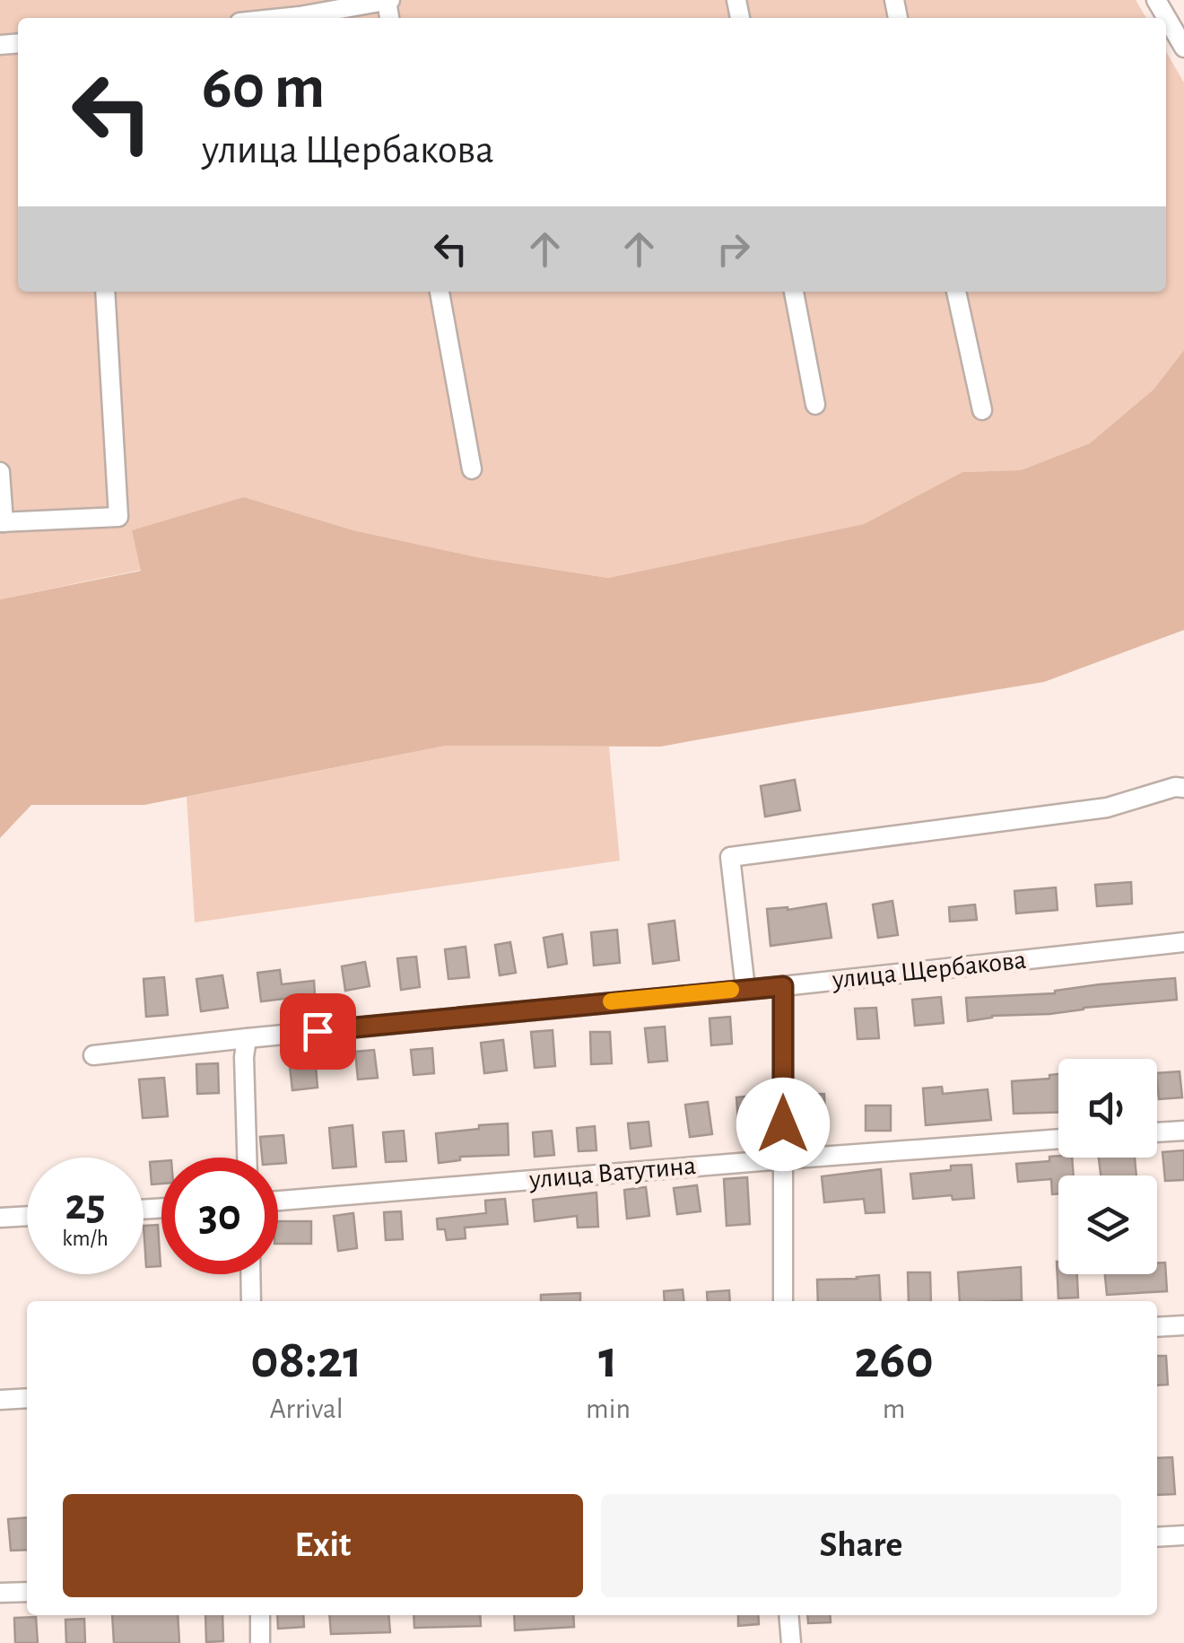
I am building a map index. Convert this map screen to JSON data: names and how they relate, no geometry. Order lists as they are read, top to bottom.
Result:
{
  "streets": {
    "street": ["улица Щербакова", "улица Ватутина"]
  },
  "page": {
    "turn": ["60 m", "улица Щербакова"],
    "speed": "25 km/h",
    "limit": "30",
    "eta": [
      "08:21",
      "Arrival",
      "1",
      "min",
      "260",
      "m"
    ],
    "buttons": ["Exit", "Share"]
  }
}
